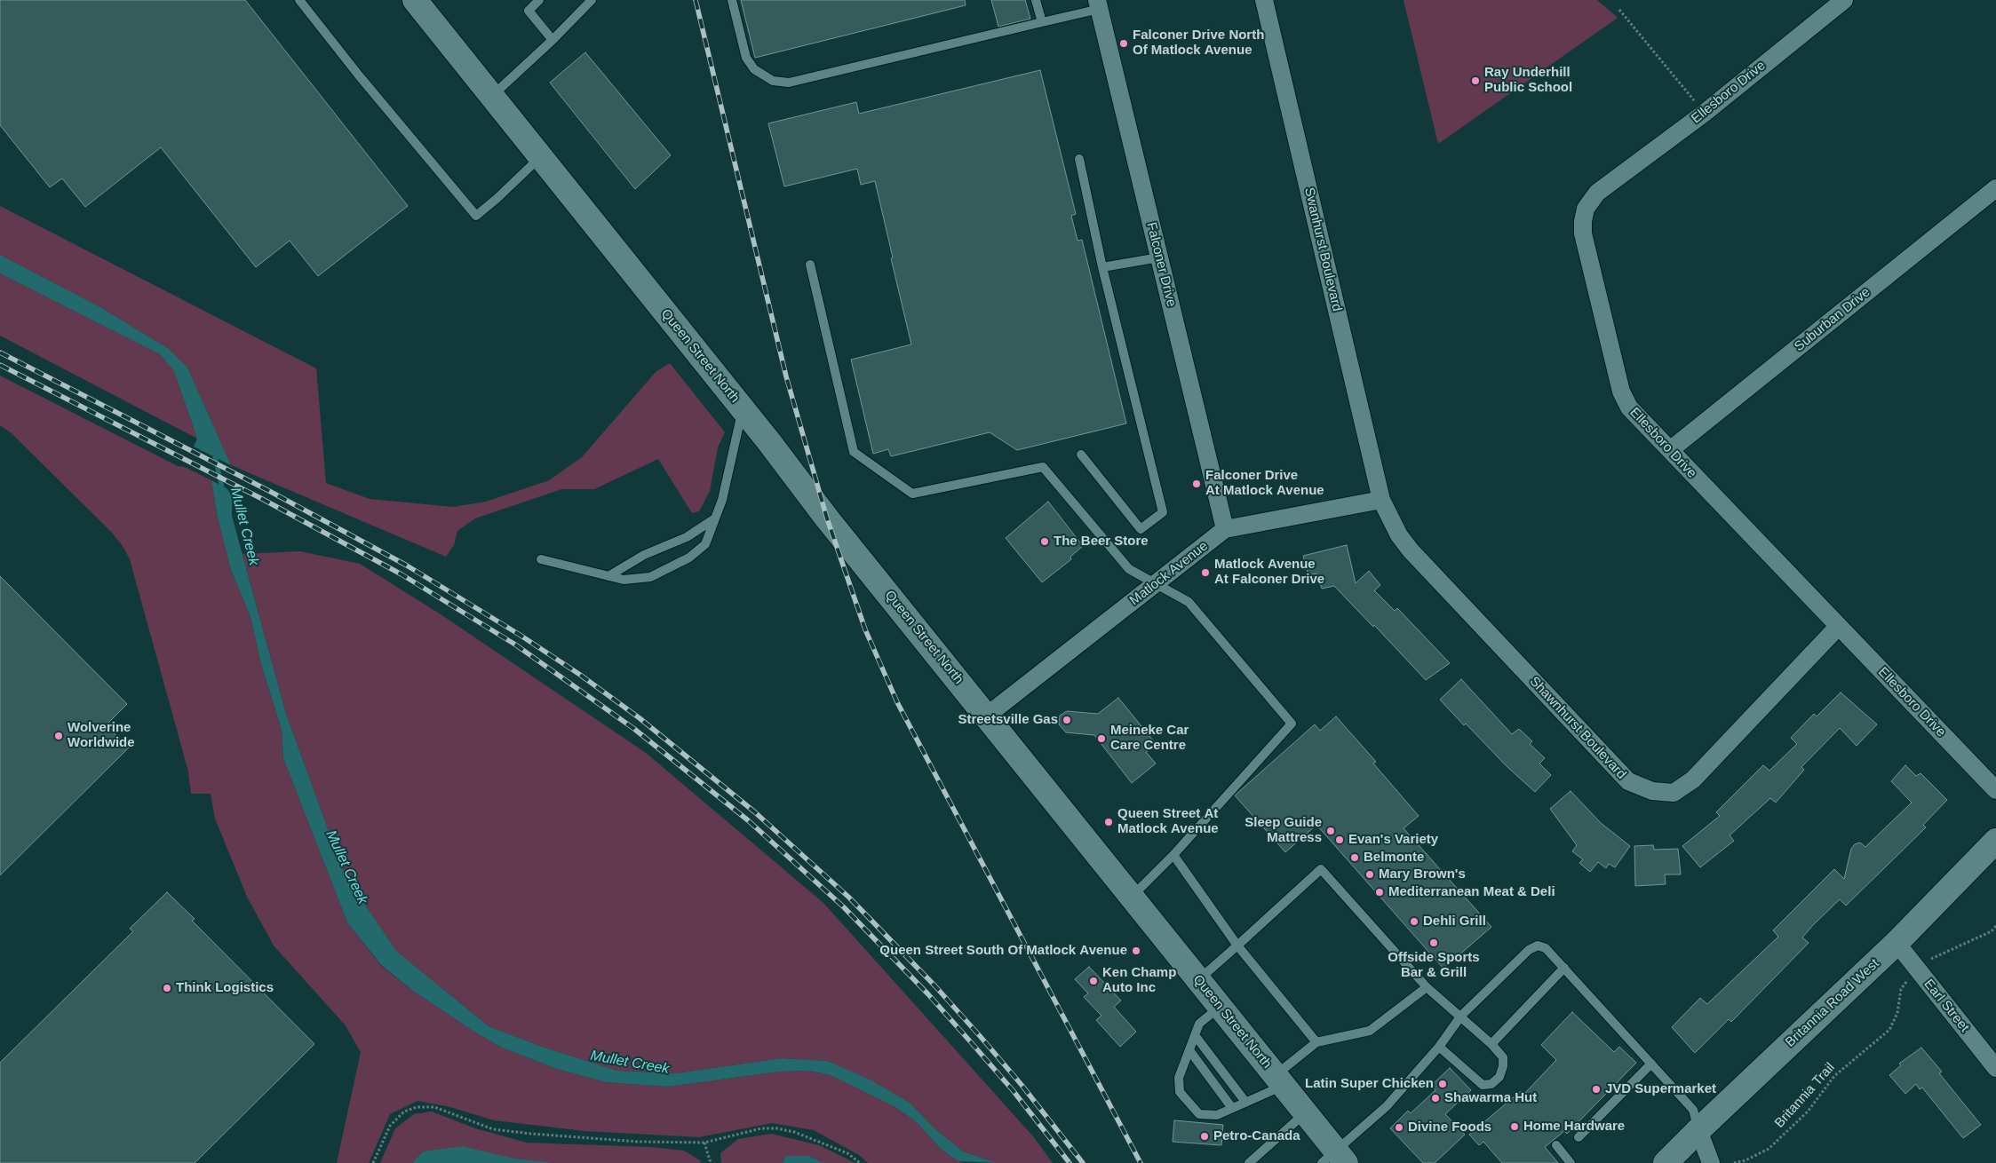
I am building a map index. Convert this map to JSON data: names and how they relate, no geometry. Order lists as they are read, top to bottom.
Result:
{
  "streets": {
    "main road": ["Queen Street North", "Britannia Road West"],
    "street": [
      "Ellesboro Drive",
      "Swanhurst Boulevard",
      "Falconer Drive",
      "Suburban Drive",
      "Matlock Avenue",
      "Shawnhurst Boulevard",
      "Earl Street"
    ],
    "path": ["Britannia Trail"]
  },
  "crossings": [
    ["Ellesboro Drive", "Suburban Drive"],
    ["Ellesboro Drive", "Shawnhurst Boulevard"],
    ["Swanhurst Boulevard", "Matlock Avenue"],
    ["Swanhurst Boulevard", "Shawnhurst Boulevard"],
    ["Falconer Drive", "Matlock Avenue"],
    ["Queen Street North", "Matlock Avenue"],
    ["Matlock Avenue", "Shawnhurst Boulevard"],
    ["Britannia Road West", "Earl Street"]
  ],
  "water": ["Mullet Creek"],
  "places": [
    "Falconer Drive North Of Matlock Avenue",
    "Ray Underhill Public School",
    "Falconer Drive At Matlock Avenue",
    "The Beer Store",
    "Matlock Avenue At Falconer Drive",
    "Streetsville Gas",
    "Wolverine Worldwide",
    "Meineke Car Care Centre",
    "Queen Street At Matlock Avenue",
    "Sleep Guide Mattress",
    "Evan's Variety",
    "Belmonte",
    "Mary Brown's",
    "Mediterranean Meat & Deli",
    "Dehli Grill",
    "Offside Sports Bar & Grill",
    "Queen Street South Of Matlock Avenue",
    "Ken Champ Auto Inc",
    "Think Logistics",
    "Latin Super Chicken",
    "JVD Supermarket",
    "Shawarma Hut",
    "Home Hardware",
    "Divine Foods",
    "Petro-Canada"
  ]
}
